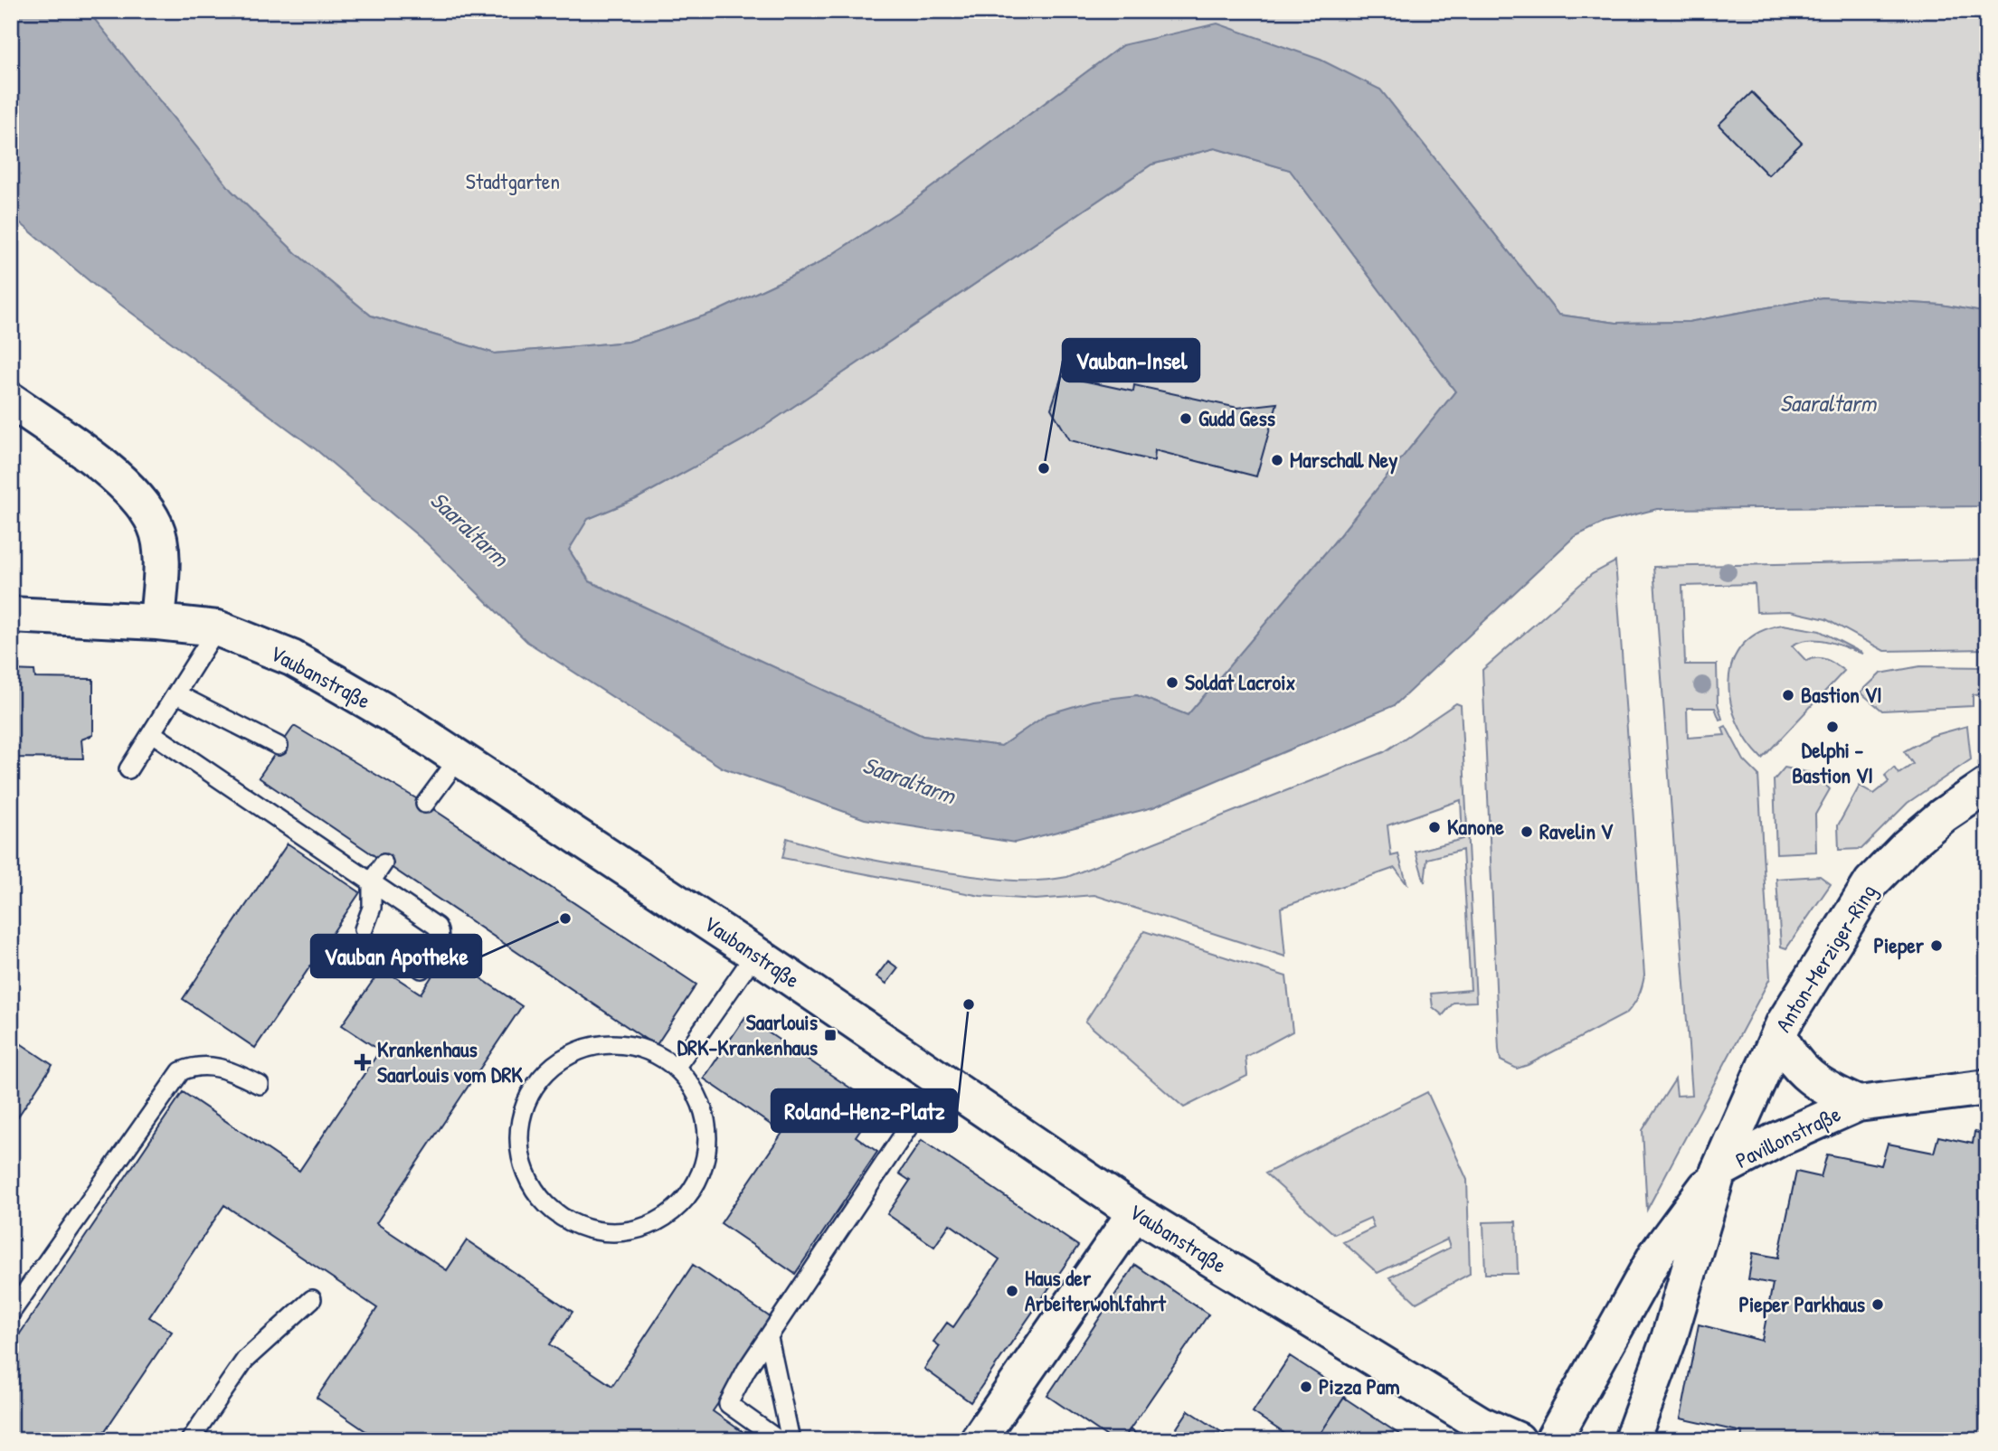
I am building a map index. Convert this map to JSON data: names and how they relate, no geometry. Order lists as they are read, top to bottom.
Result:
{
  "streets": {
    "street": ["Vaubanstraße", "Anton-Merziger-Ring", "Pavillonstraße"]
  },
  "crossings": [
    ["Anton-Merziger-Ring", "Pavillonstraße"]
  ],
  "water": ["Saaraltarm"],
  "parks": ["Stadtgarten"],
  "places": {
    "other": [
      "Gudd Gess",
      "Marschall Ney",
      "Vauban-Insel",
      "Soldat Lacroix",
      "Bastion VI",
      "Delphi - Bastion VI",
      "Kanone",
      "Ravelin V",
      "Vauban Apotheke",
      "Pieper",
      "Roland-Henz-Platz",
      "Haus der Arbeiterwohlfahrt",
      "Pieper Parkhaus",
      "Pizza Pam"
    ],
    "transit": ["Saarlouis DRK-Krankenhaus"],
    "health": ["Krankenhaus Saarlouis vom DRK"]
  }
}
